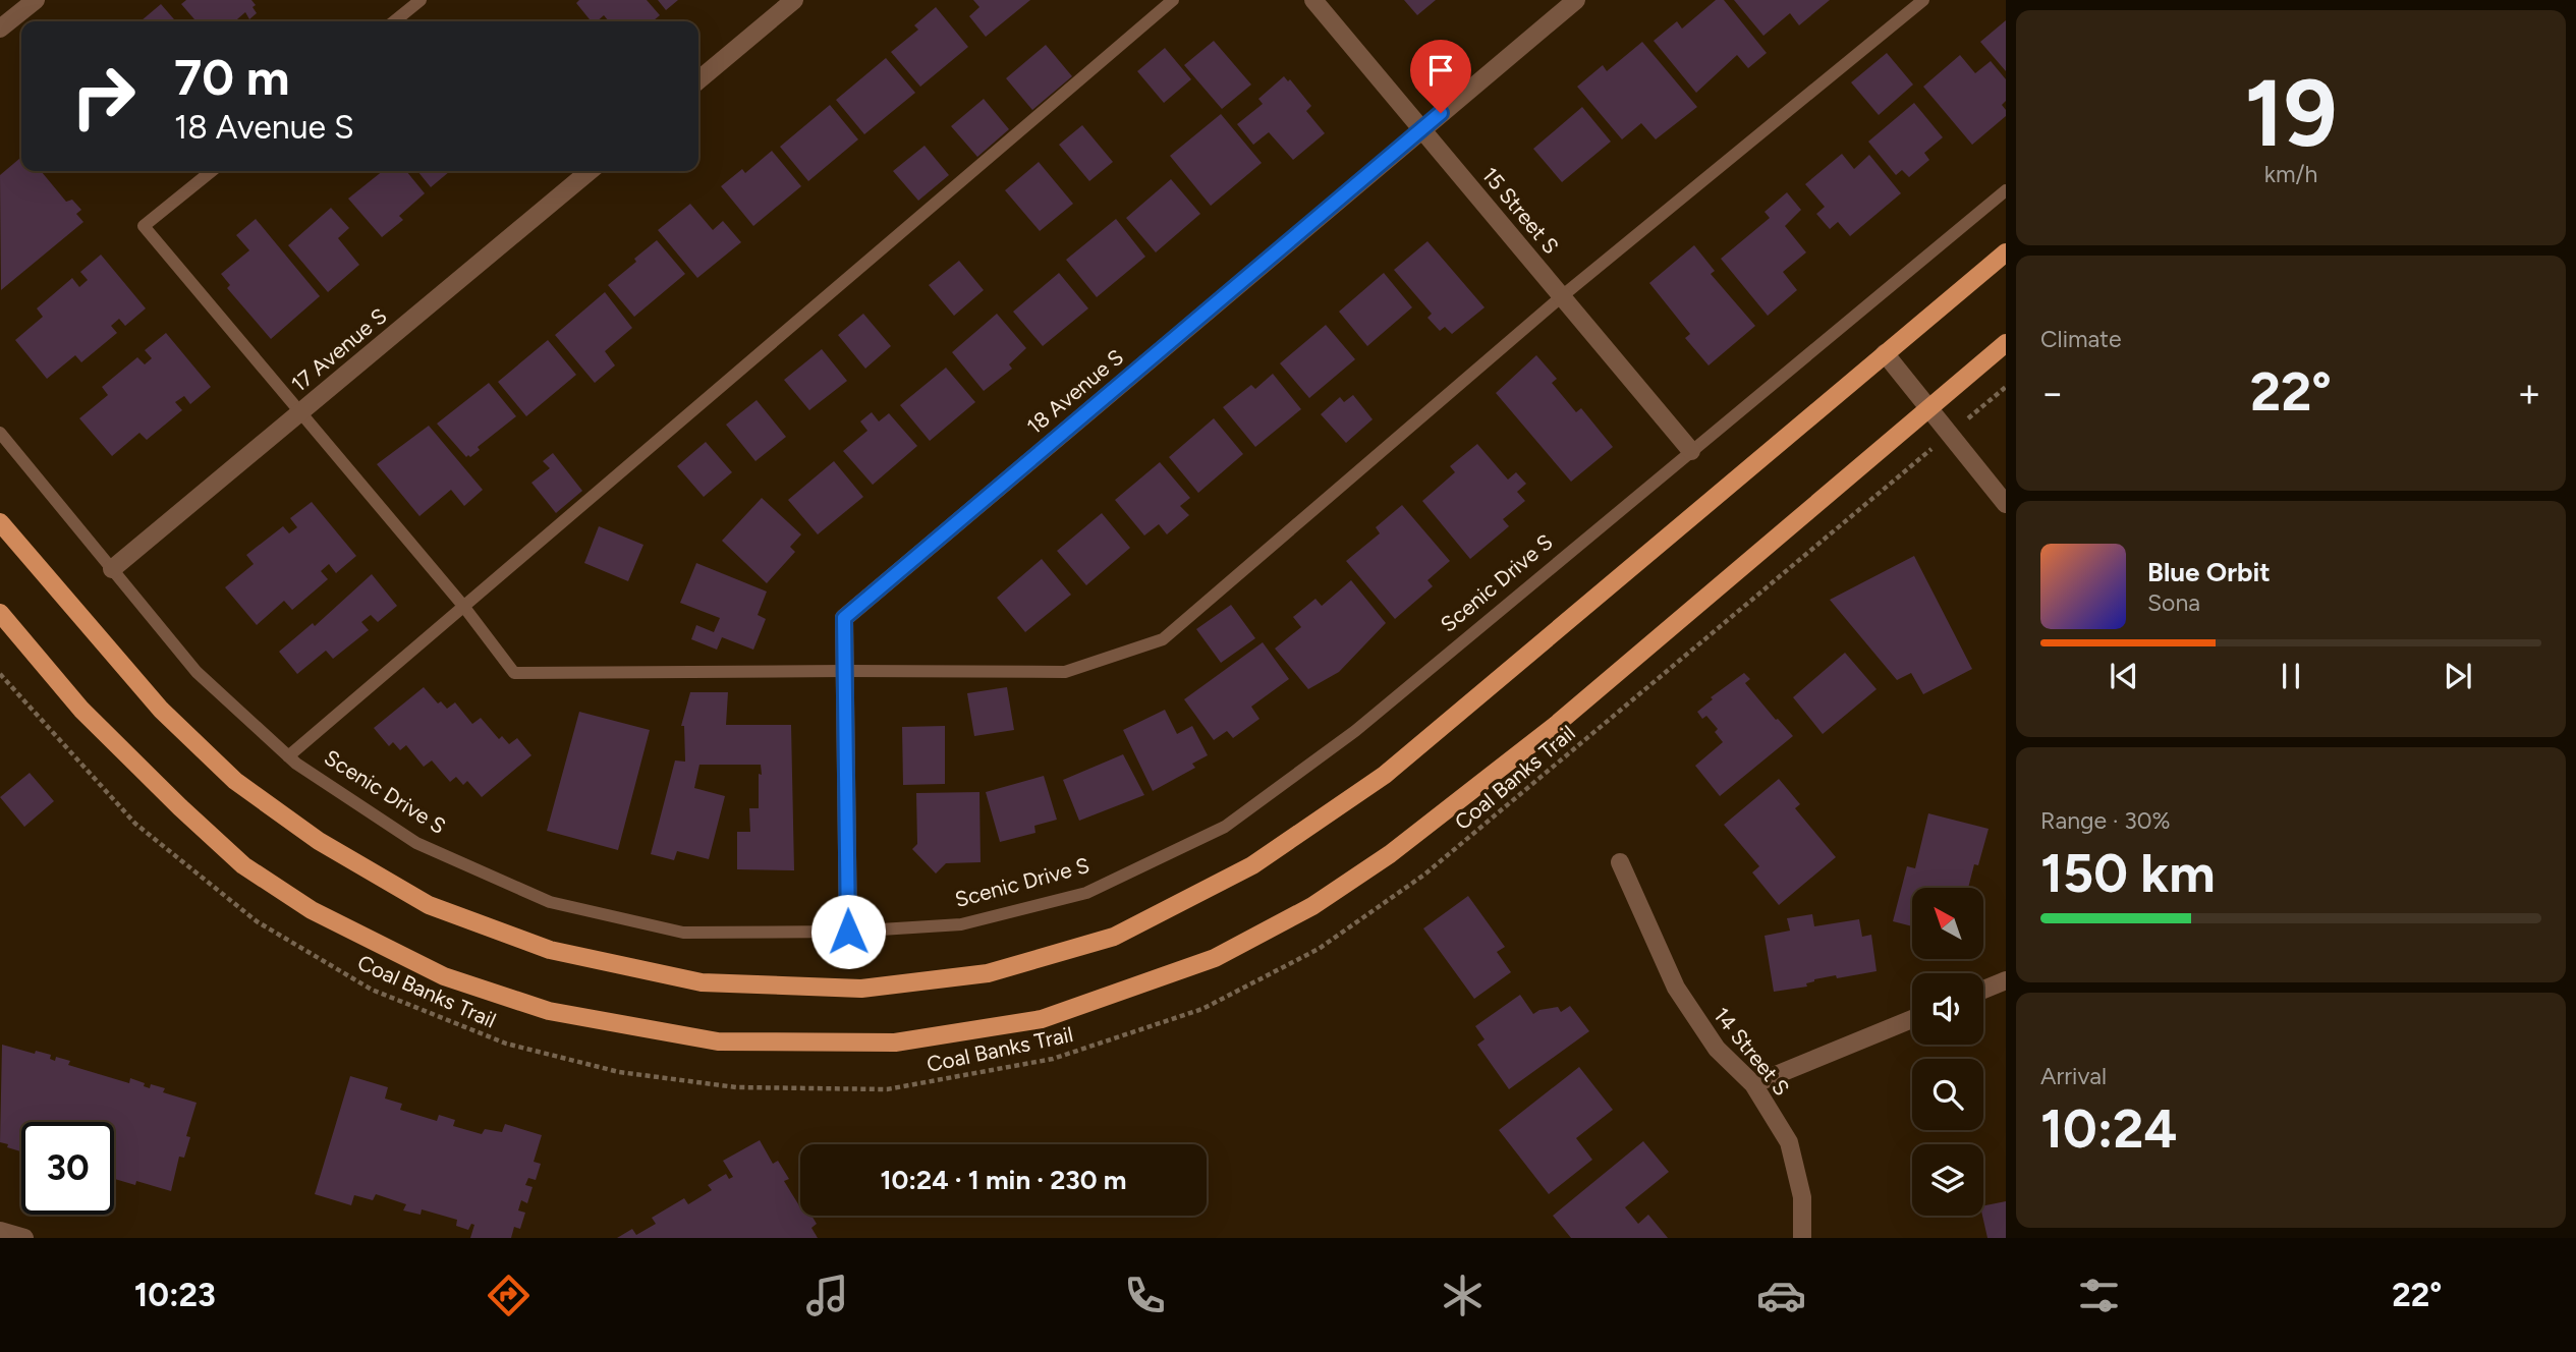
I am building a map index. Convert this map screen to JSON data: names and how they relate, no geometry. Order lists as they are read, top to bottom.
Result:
{
  "streets": {
    "street": [
      "15 Street S",
      "17 Avenue S",
      "18 Avenue S",
      "14 Street S"
    ],
    "lane": ["Scenic Drive S"],
    "path": ["Coal Banks Trail"]
  },
  "crossings": [
    ["15 Street S", "18 Avenue S"],
    ["15 Street S", "Scenic Drive S"],
    ["17 Avenue S", "Scenic Drive S"],
    ["18 Avenue S", "Scenic Drive S"]
  ],
  "north": "top left",
  "page": {
    "tile": [
      ["19", "km/h"],
      "Climate",
      ["Range · 30%", "150 km"],
      ["Arrival", "10:24"]
    ],
    "turn": ["70 m", "18 Avenue S"],
    "heat": ["−", "22°", "+"],
    "song": ["Blue Orbit", "Sona"],
    "limit": "30",
    "trip": "10:24 · 1 min · 230 m",
    "tabs": ["10:23", "22°"]
  }
}
